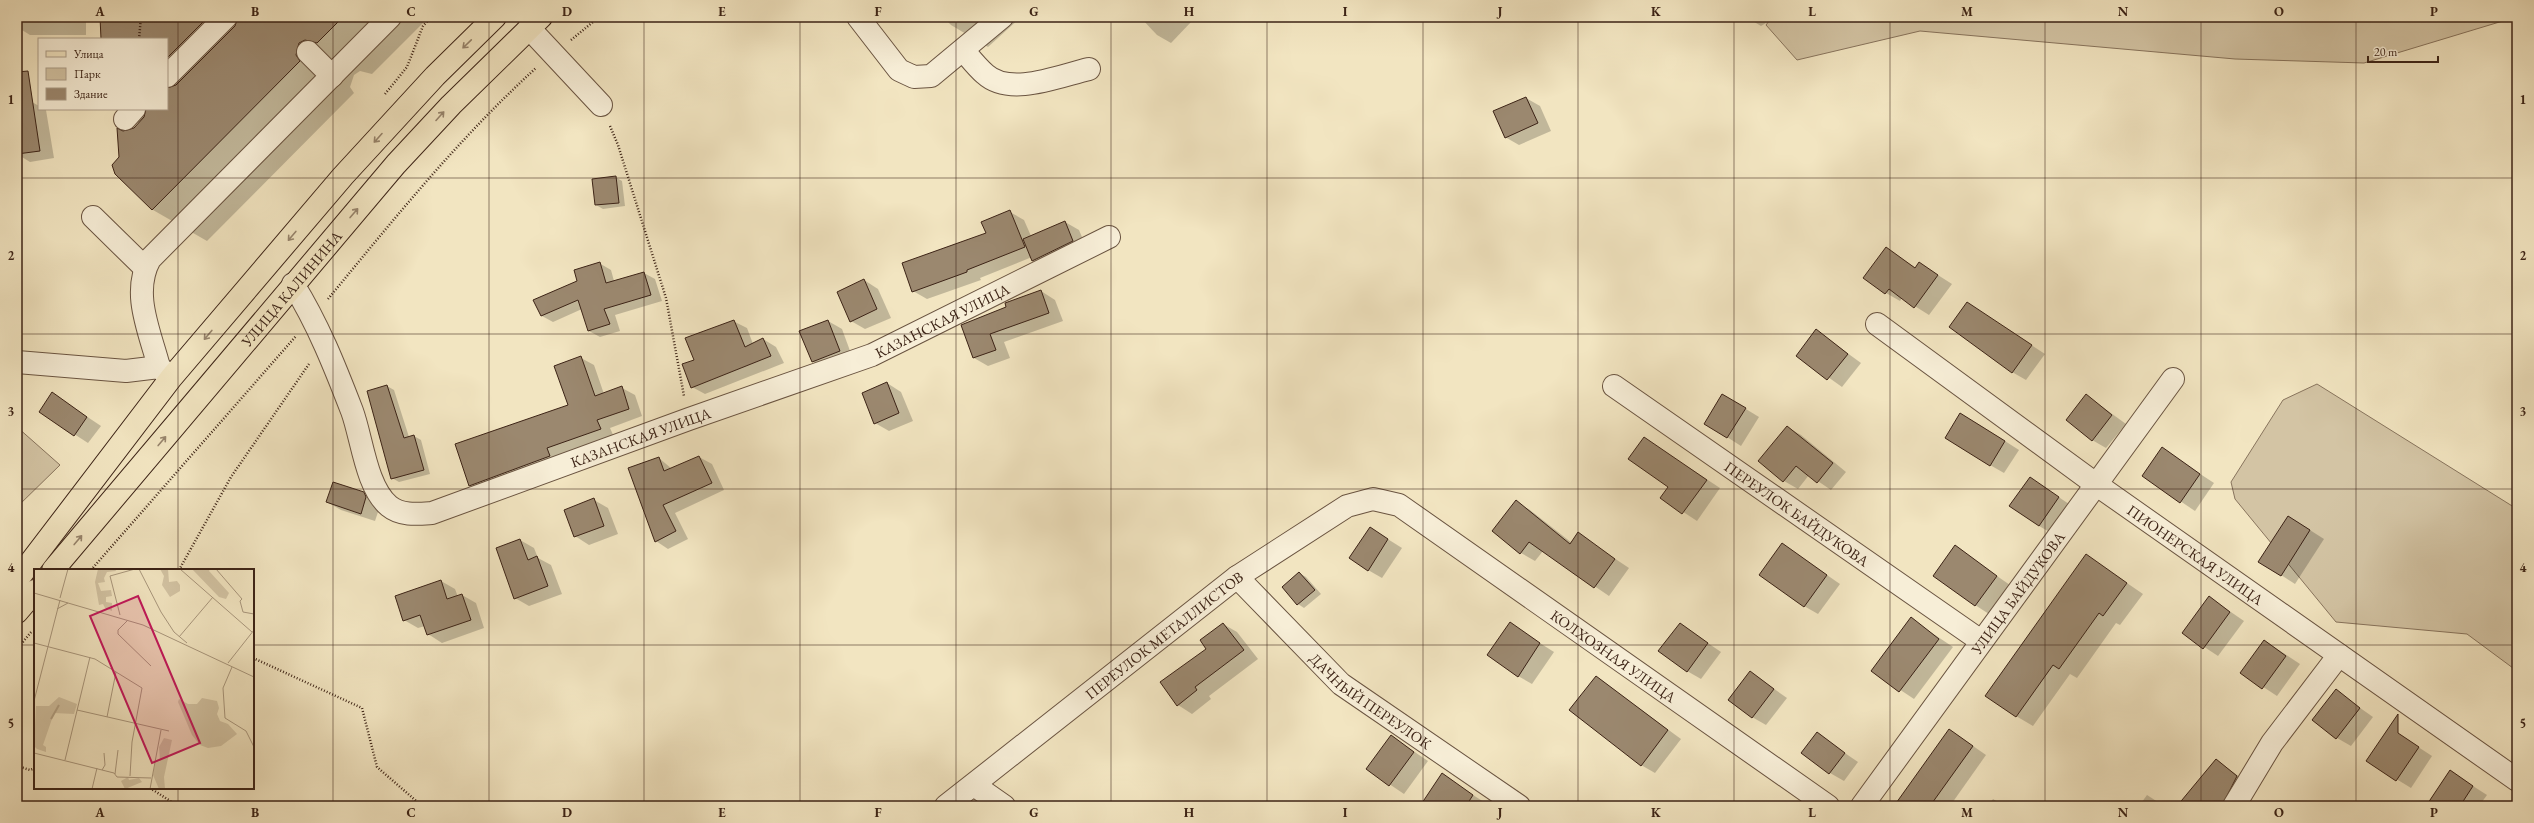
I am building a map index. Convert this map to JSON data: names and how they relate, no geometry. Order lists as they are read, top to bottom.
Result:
{
  "streets": {
    "main road": ["УЛИЦА КАЛИНИНА"],
    "street": [
      "КАЗАНСКАЯ УЛИЦА",
      "ПЕРЕУЛОК БАЙДУКОВА",
      "ПИОНЕРСКАЯ УЛИЦА",
      "УЛИЦА БАЙДУКОВА",
      "ПЕРЕУЛОК МЕТАЛЛИСТОВ",
      "КОЛХОЗНАЯ УЛИЦА",
      "ДАЧНЫЙ ПЕРЕУЛОК"
    ]
  },
  "crossings": [
    ["УЛИЦА КАЛИНИНА", "КАЗАНСКАЯ УЛИЦА"],
    ["ПЕРЕУЛОК БАЙДУКОВА", "УЛИЦА БАЙДУКОВА"],
    ["ПИОНЕРСКАЯ УЛИЦА", "УЛИЦА БАЙДУКОВА"],
    ["ПЕРЕУЛОК МЕТАЛЛИСТОВ", "КОЛХОЗНАЯ УЛИЦА"],
    ["ПЕРЕУЛОК МЕТАЛЛИСТОВ", "ДАЧНЫЙ ПЕРЕУЛОК"]
  ],
  "legend": ["Улица", "Парк", "Здание"],
  "scale_bar": "20 m",
  "grid": {
    "columns": [
      "A",
      "B",
      "C",
      "D",
      "E",
      "F",
      "G",
      "H",
      "I",
      "J",
      "K",
      "L",
      "M",
      "N",
      "O",
      "P"
    ],
    "rows": [
      "1",
      "2",
      "3",
      "4",
      "5"
    ]
  }
}
